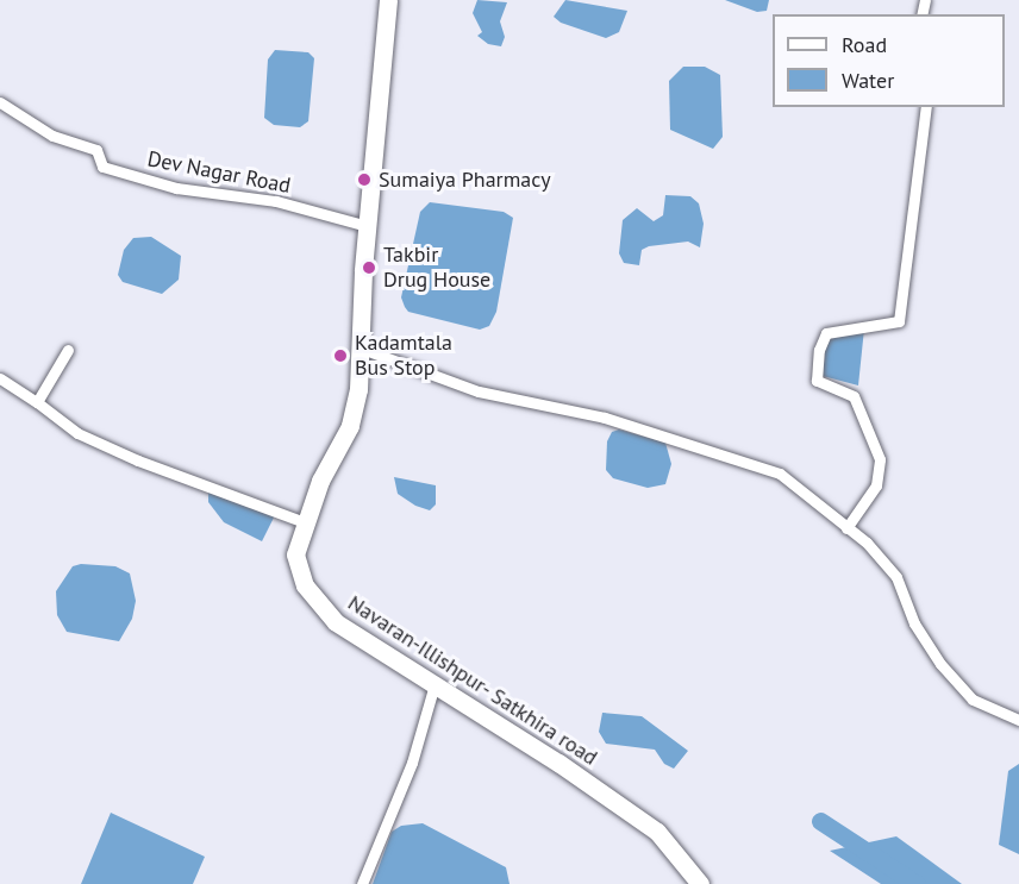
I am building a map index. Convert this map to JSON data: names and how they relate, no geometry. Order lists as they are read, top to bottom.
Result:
{
  "streets": {
    "highway": ["Navaran-Illishpur- Satkhira road"],
    "street": ["Dev Nagar Road"]
  },
  "crossings": [
    ["Dev Nagar Road", "Navaran-Illishpur- Satkhira road"]
  ],
  "places": ["Sumaiya Pharmacy", "Takbir Drug House", "Kadamtala Bus Stop"],
  "legend": ["Road", "Water"]
}
